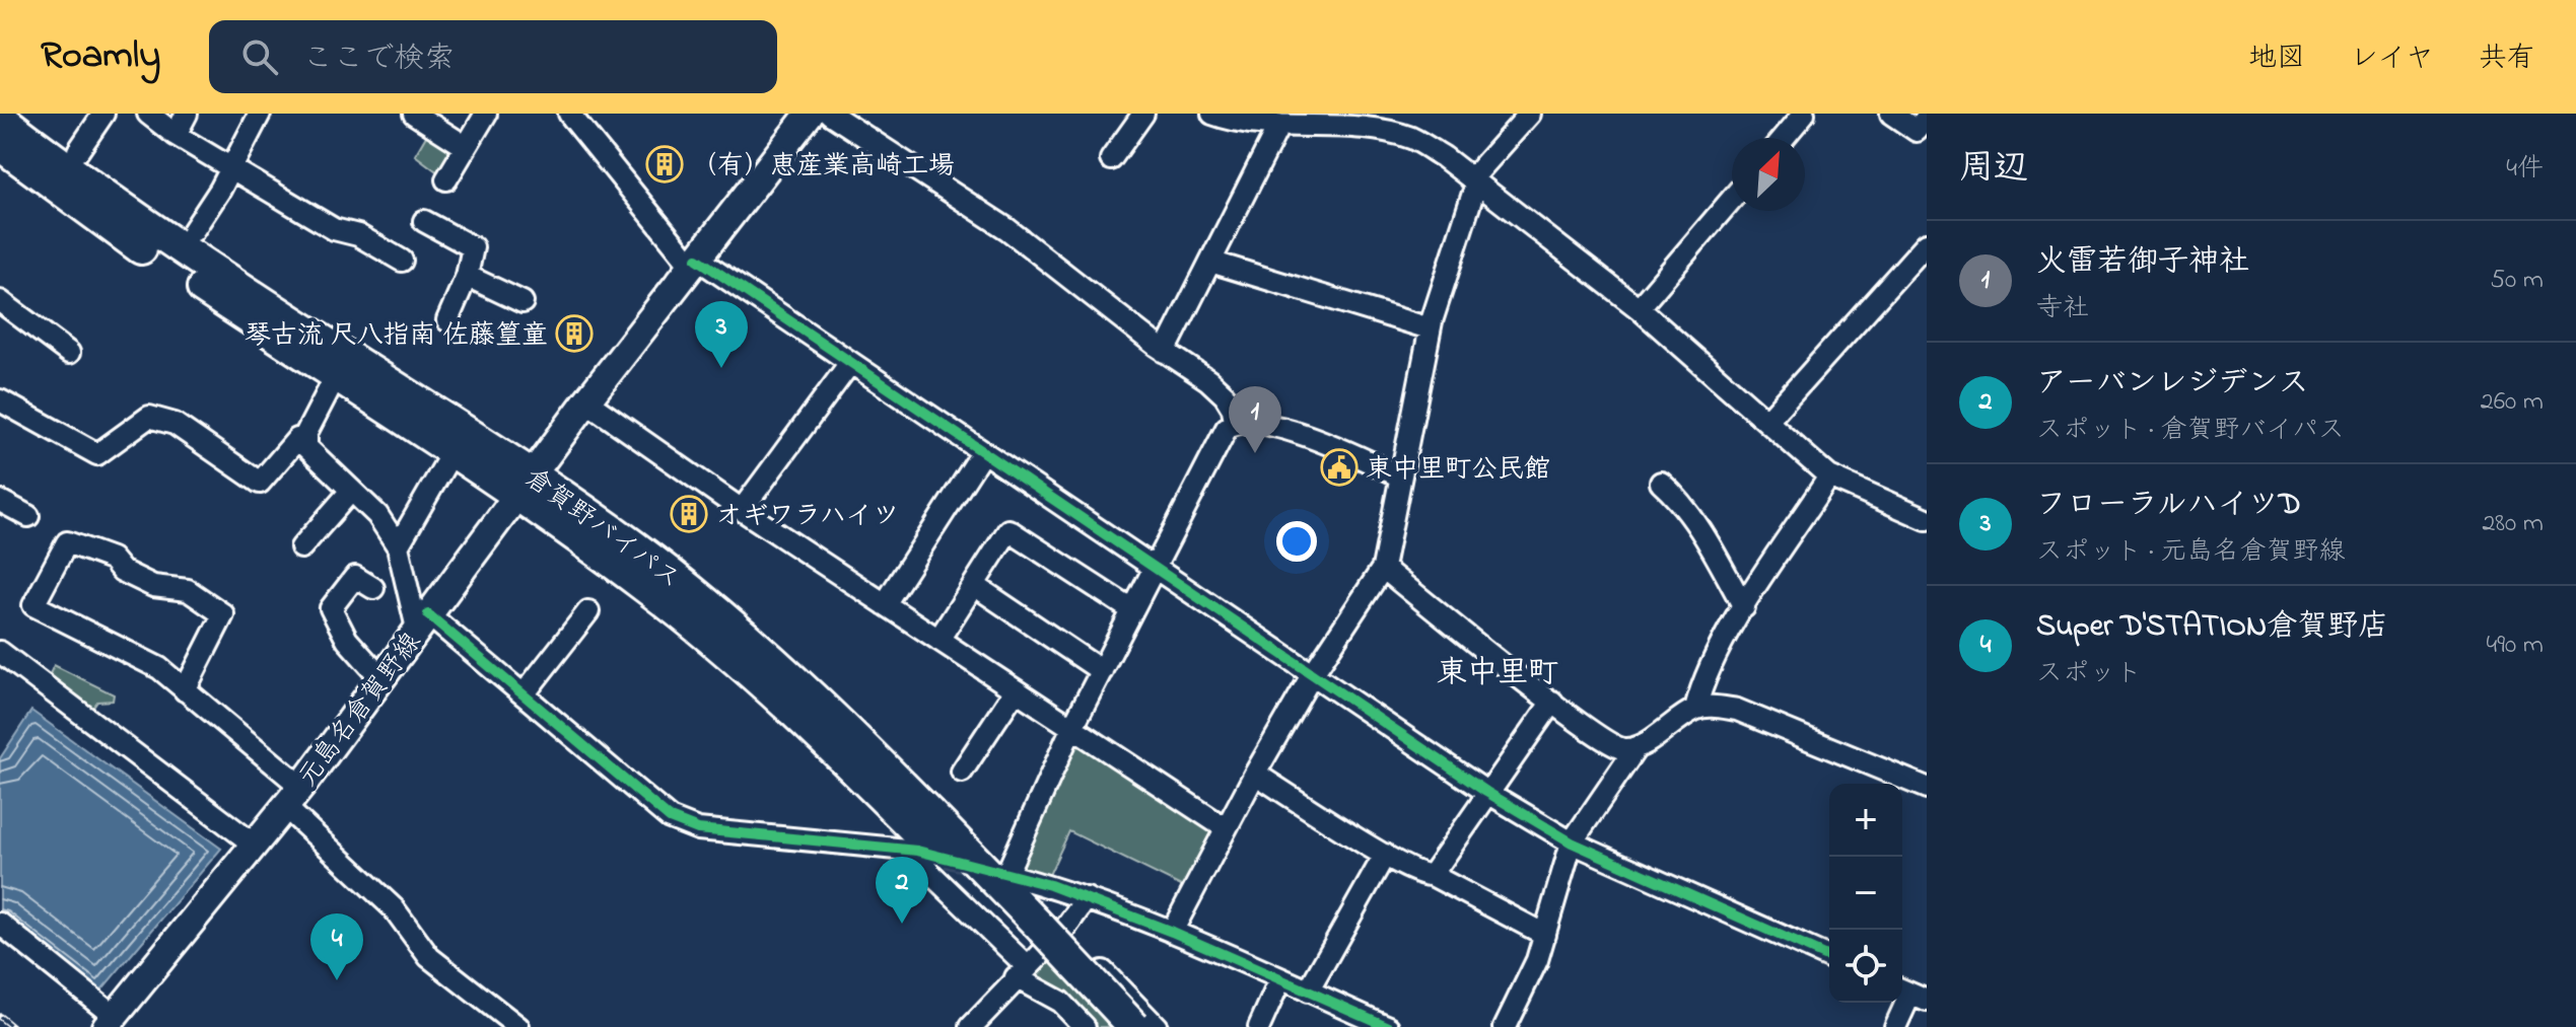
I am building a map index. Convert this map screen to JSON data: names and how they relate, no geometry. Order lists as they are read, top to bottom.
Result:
{
  "streets": {
    "highway": ["倉賀野バイパス"],
    "main road": ["元島名倉賀野線"]
  },
  "crossings": [
    ["倉賀野バイパス", "元島名倉賀野線"]
  ],
  "districts": ["東中里町"],
  "places": {
    "building": ["（有）恵産業高崎工場", "琴古流 尺八指南 佐藤篁童", "オギワラハイツ"],
    "public building": ["東中里町公民館"]
  },
  "north": "top right",
  "page": {
    "header": "Roamly",
    "search": "ここで検索",
    "nav": ["地図", "レイヤ", "共有"],
    "heading": ["周辺", "4件"],
    "list": [
      {
        "mark": "1",
        "name": "火雷若御子神社",
        "note": "寺社",
        "value": "50 m"
      },
      {
        "mark": "2",
        "name": "アーバンレジデンス",
        "note": "スポット · 倉賀野バイパス",
        "value": "260 m"
      },
      {
        "mark": "3",
        "name": "フローラルハイツD",
        "note": "スポット · 元島名倉賀野線",
        "value": "280 m"
      },
      {
        "mark": "4",
        "name": "Super D'STATION倉賀野店",
        "note": "スポット",
        "value": "490 m"
      }
    ],
    "pins": [
      "3",
      "1",
      "2",
      "4"
    ],
    "map_buttons": ["+", "−"]
  }
}
